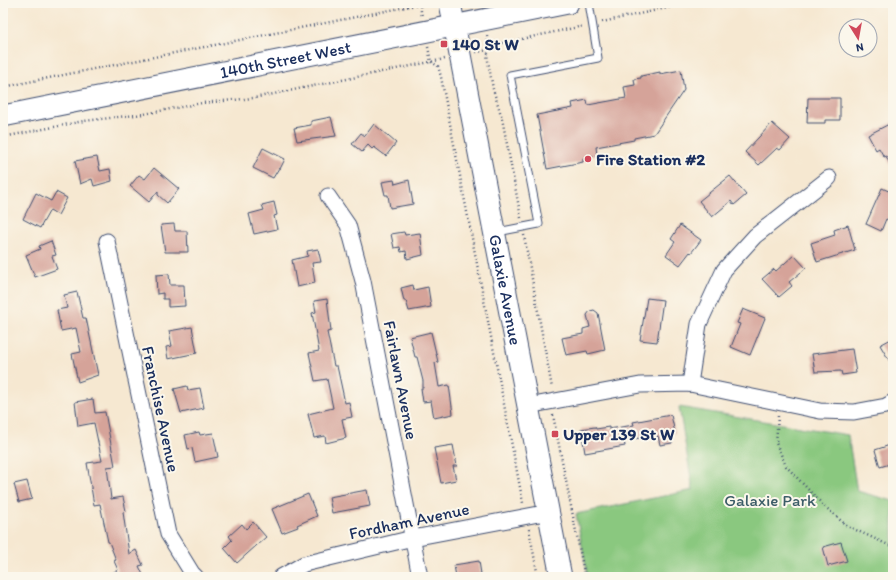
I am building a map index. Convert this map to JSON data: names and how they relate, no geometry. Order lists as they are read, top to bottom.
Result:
{
  "streets": {
    "street": [
      "140th Street West",
      "Galaxie Avenue",
      "Fairlawn Avenue",
      "Franchise Avenue",
      "Fordham Avenue"
    ]
  },
  "crossings": [
    ["140th Street West", "Galaxie Avenue"],
    ["Galaxie Avenue", "Fordham Avenue"],
    ["Fairlawn Avenue", "Fordham Avenue"]
  ],
  "parks": ["Galaxie Park"],
  "places": {
    "transit": ["140 St W", "Upper 139 St W"],
    "other": ["Fire Station #2"]
  },
  "north": "bottom"
}
